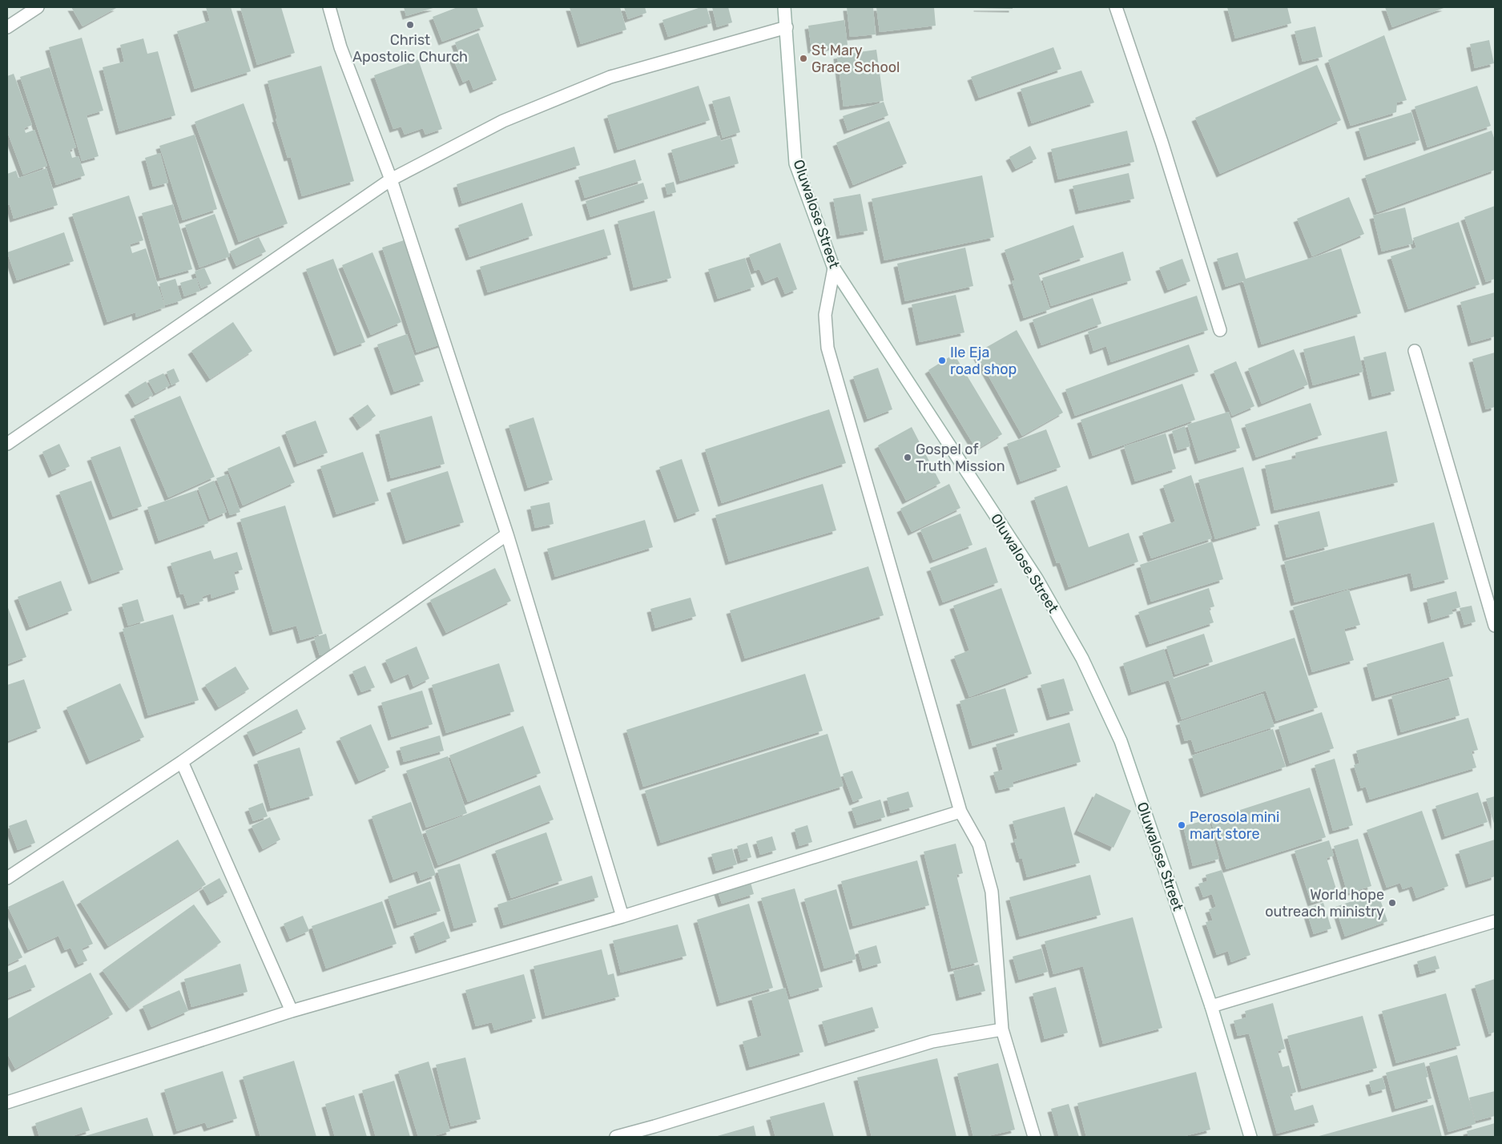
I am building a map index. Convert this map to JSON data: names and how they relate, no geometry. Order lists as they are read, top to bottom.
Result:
{
  "streets": {
    "street": ["Oluwalose Street"]
  },
  "places": [
    "Christ Apostolic Church",
    "St Mary Grace School",
    "Ile Eja road shop",
    "Gospel of Truth Mission",
    "Perosola mini mart store",
    "World hope outreach ministry"
  ]
}
